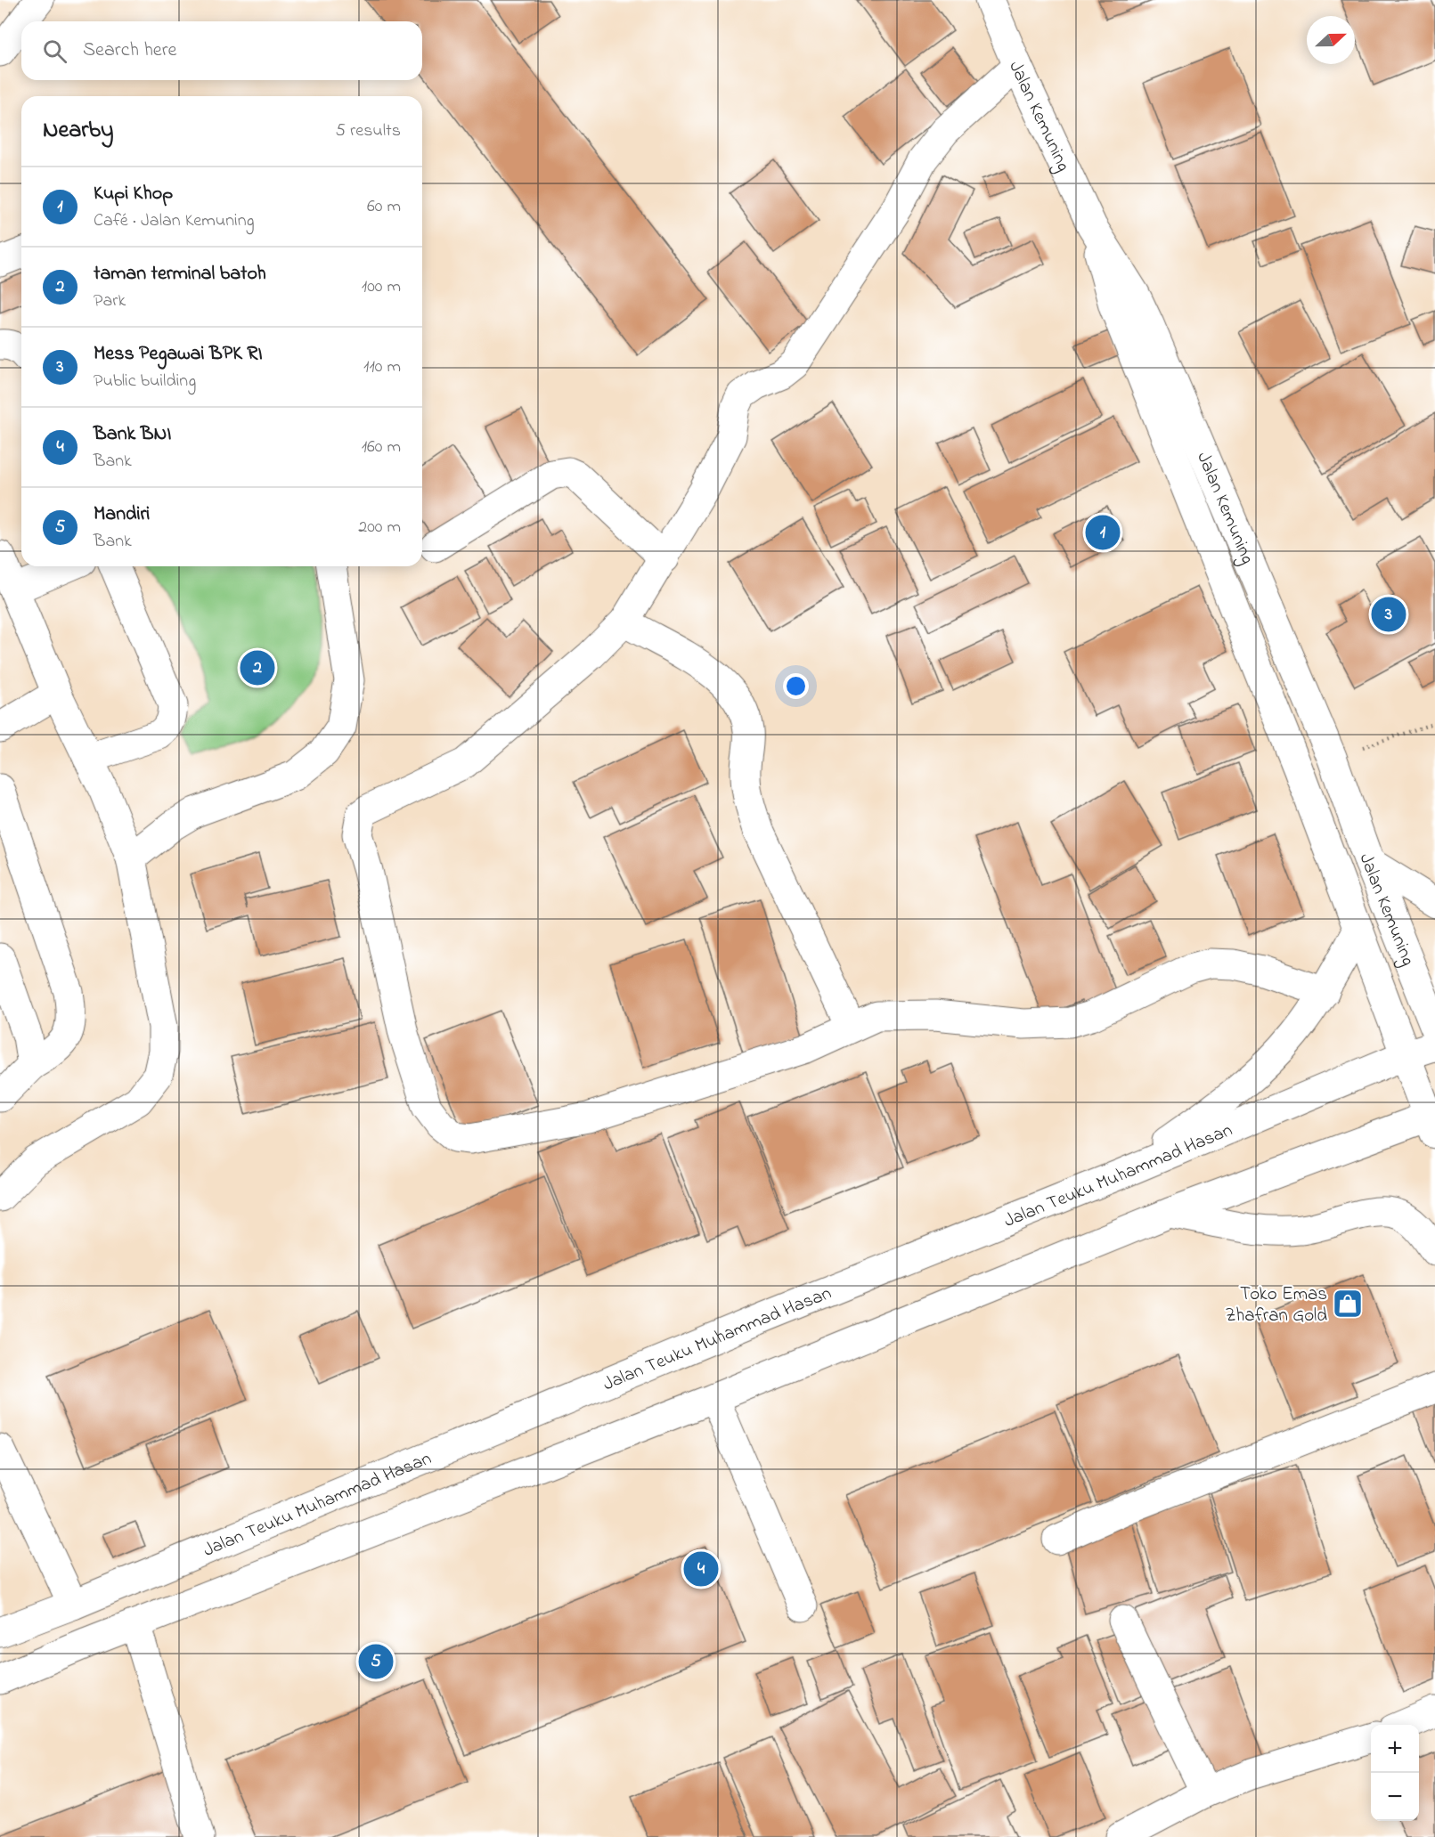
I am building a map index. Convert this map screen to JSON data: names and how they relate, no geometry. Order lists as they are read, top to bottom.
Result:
{
  "streets": {
    "main road": ["Jalan Kemuning", "Jalan Teuku Muhammad Hasan"]
  },
  "places": {
    "shop": ["Toko Emas Zhafran Gold"]
  },
  "north": "right",
  "page": {
    "search": "Search here",
    "heading": ["Nearby", "5 results"],
    "list": [
      {
        "mark": "1",
        "name": "Kupi Khop",
        "note": "Café · Jalan Kemuning",
        "value": "60 m"
      },
      {
        "mark": "2",
        "name": "taman terminal batoh",
        "note": "Park",
        "value": "100 m"
      },
      {
        "mark": "3",
        "name": "Mess Pegawai BPK RI",
        "note": "Public building",
        "value": "110 m"
      },
      {
        "mark": "4",
        "name": "Bank BNI",
        "note": "Bank",
        "value": "160 m"
      },
      {
        "mark": "5",
        "name": "Mandiri",
        "note": "Bank",
        "value": "200 m"
      }
    ],
    "pins": [
      "1",
      "3",
      "2",
      "4",
      "5"
    ],
    "map_buttons": ["+", "−"]
  }
}
